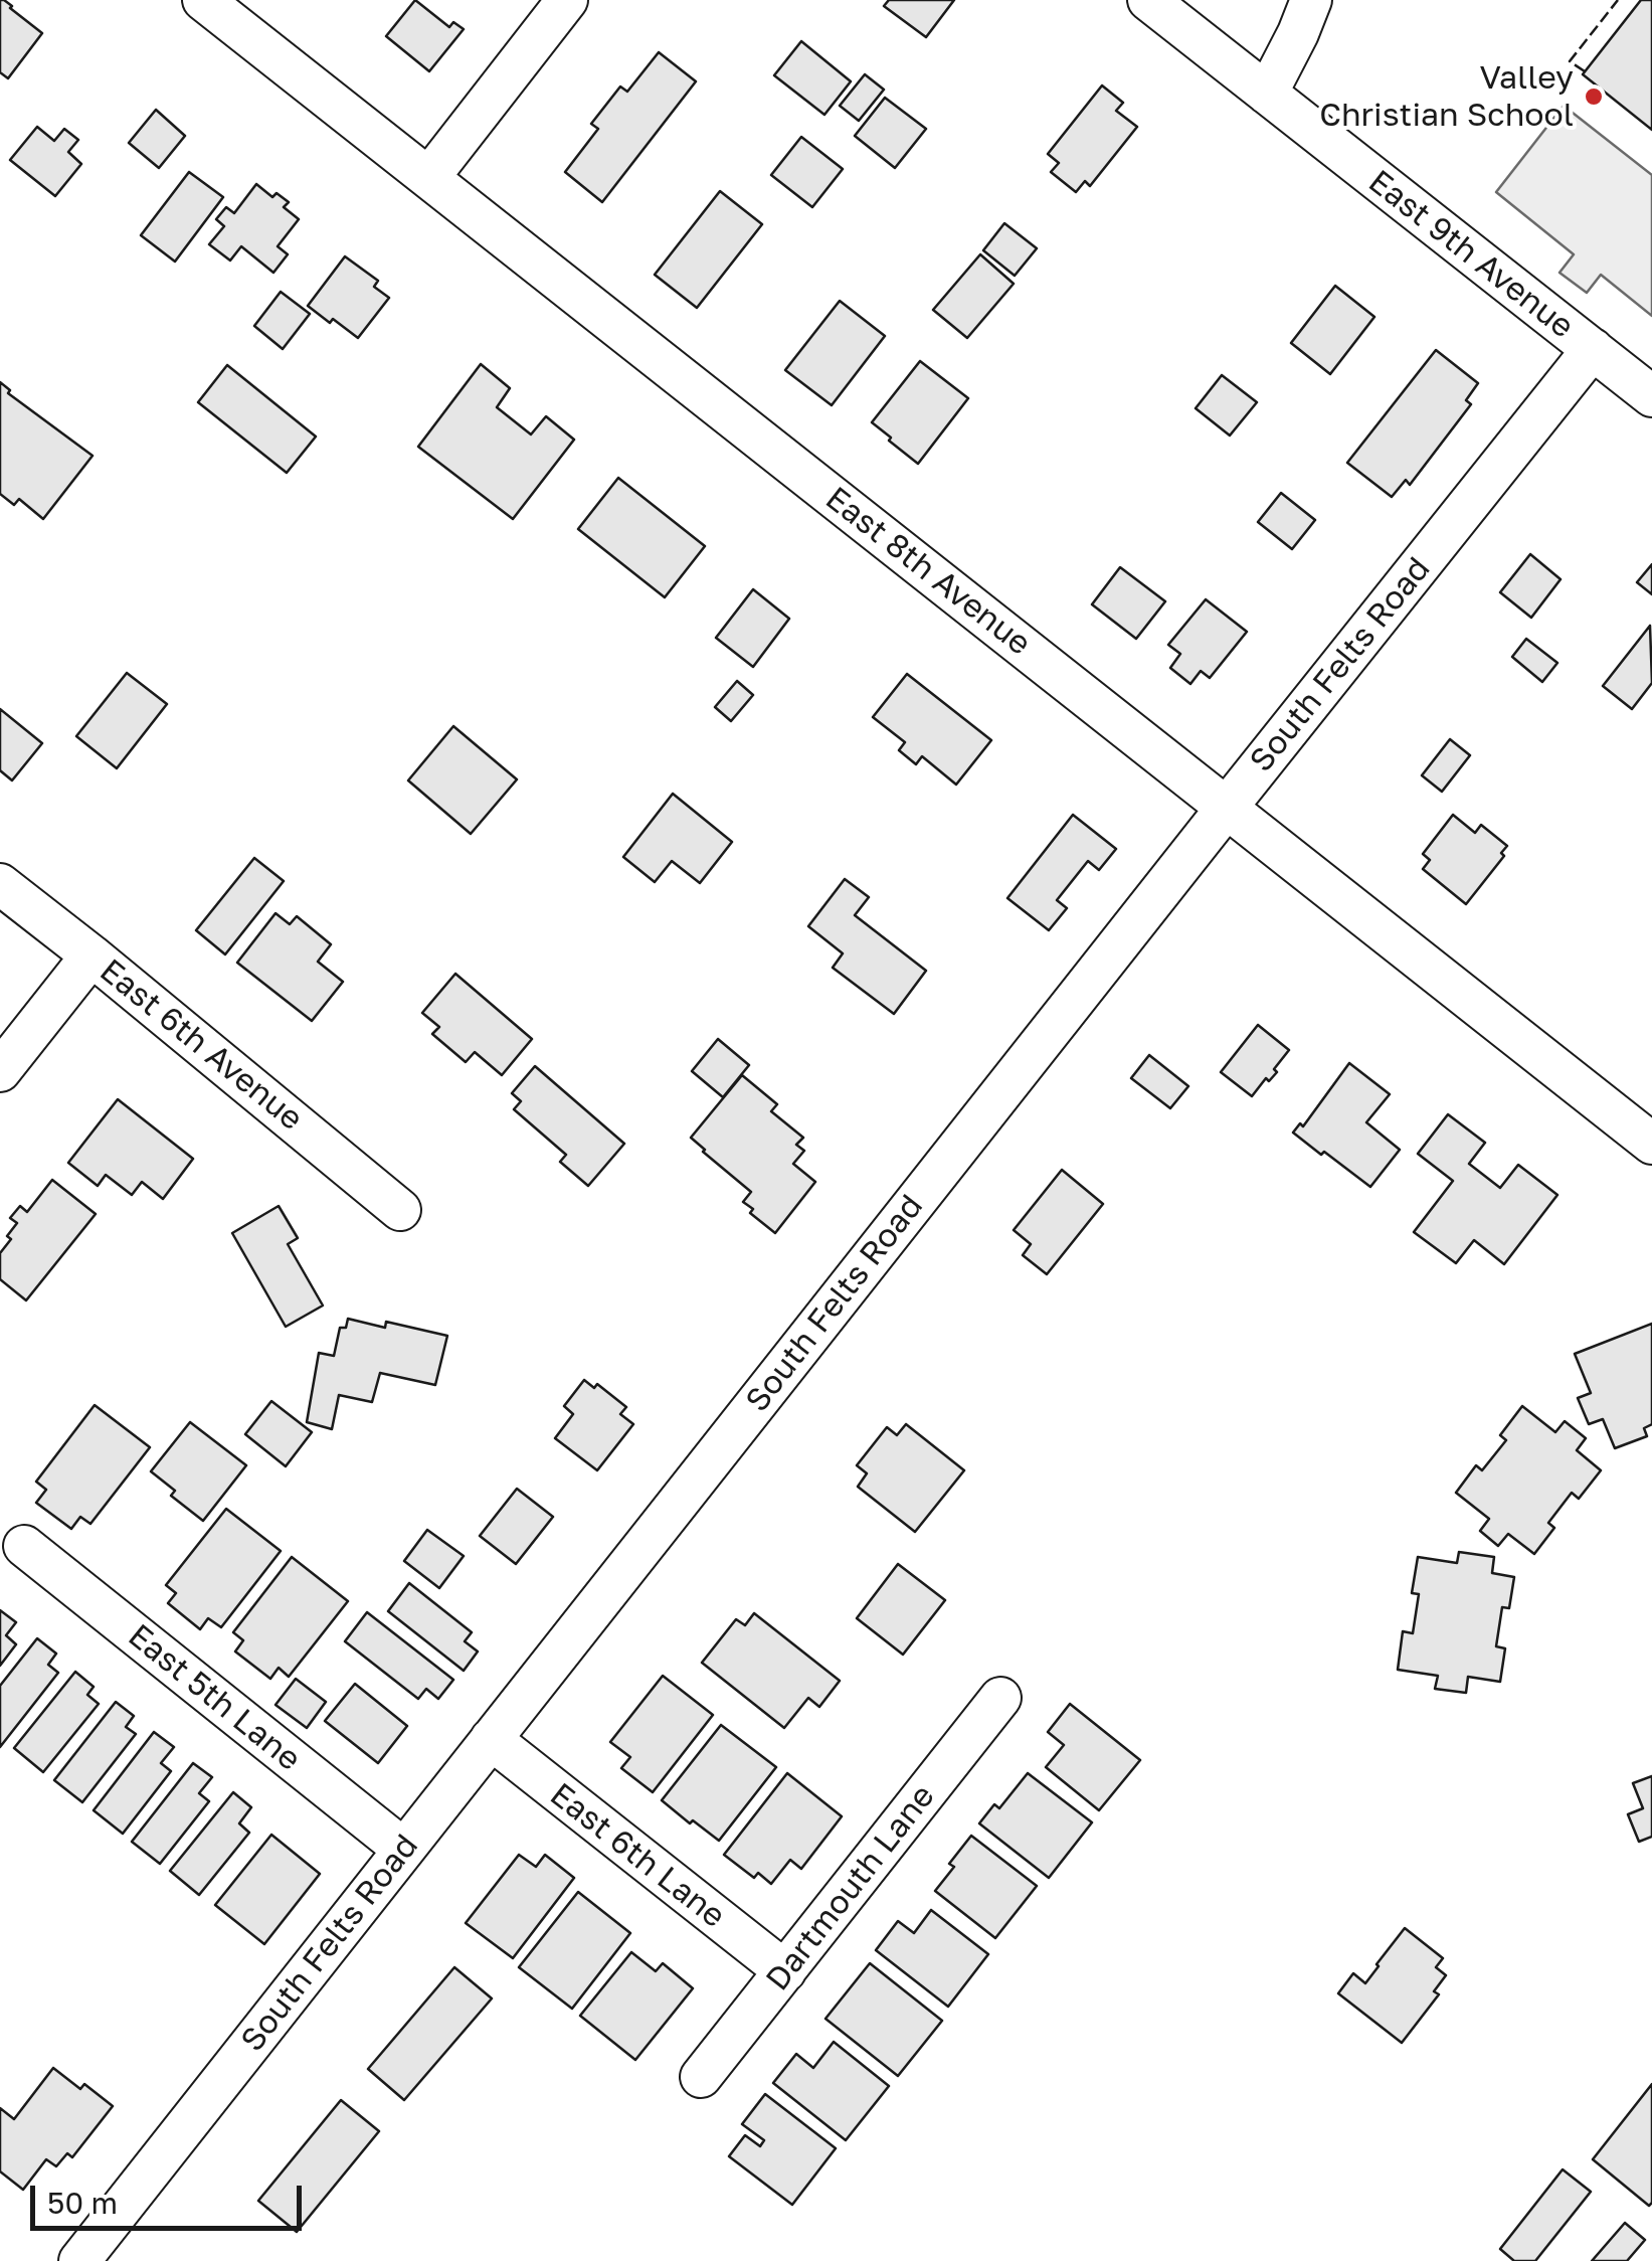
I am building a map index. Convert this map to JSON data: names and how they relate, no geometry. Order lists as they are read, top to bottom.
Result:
{
  "streets": {
    "street": [
      "East 9th Avenue",
      "East 8th Avenue",
      "South Felts Road",
      "East 6th Avenue",
      "East 5th Lane",
      "East 6th Lane",
      "Dartmouth Lane"
    ]
  },
  "crossings": [
    ["East 9th Avenue", "South Felts Road"],
    ["East 8th Avenue", "South Felts Road"],
    ["South Felts Road", "East 5th Lane"],
    ["South Felts Road", "East 6th Lane"],
    ["East 6th Lane", "Dartmouth Lane"]
  ],
  "places": ["Valley Christian School"],
  "scale_bar": "50 m"
}
